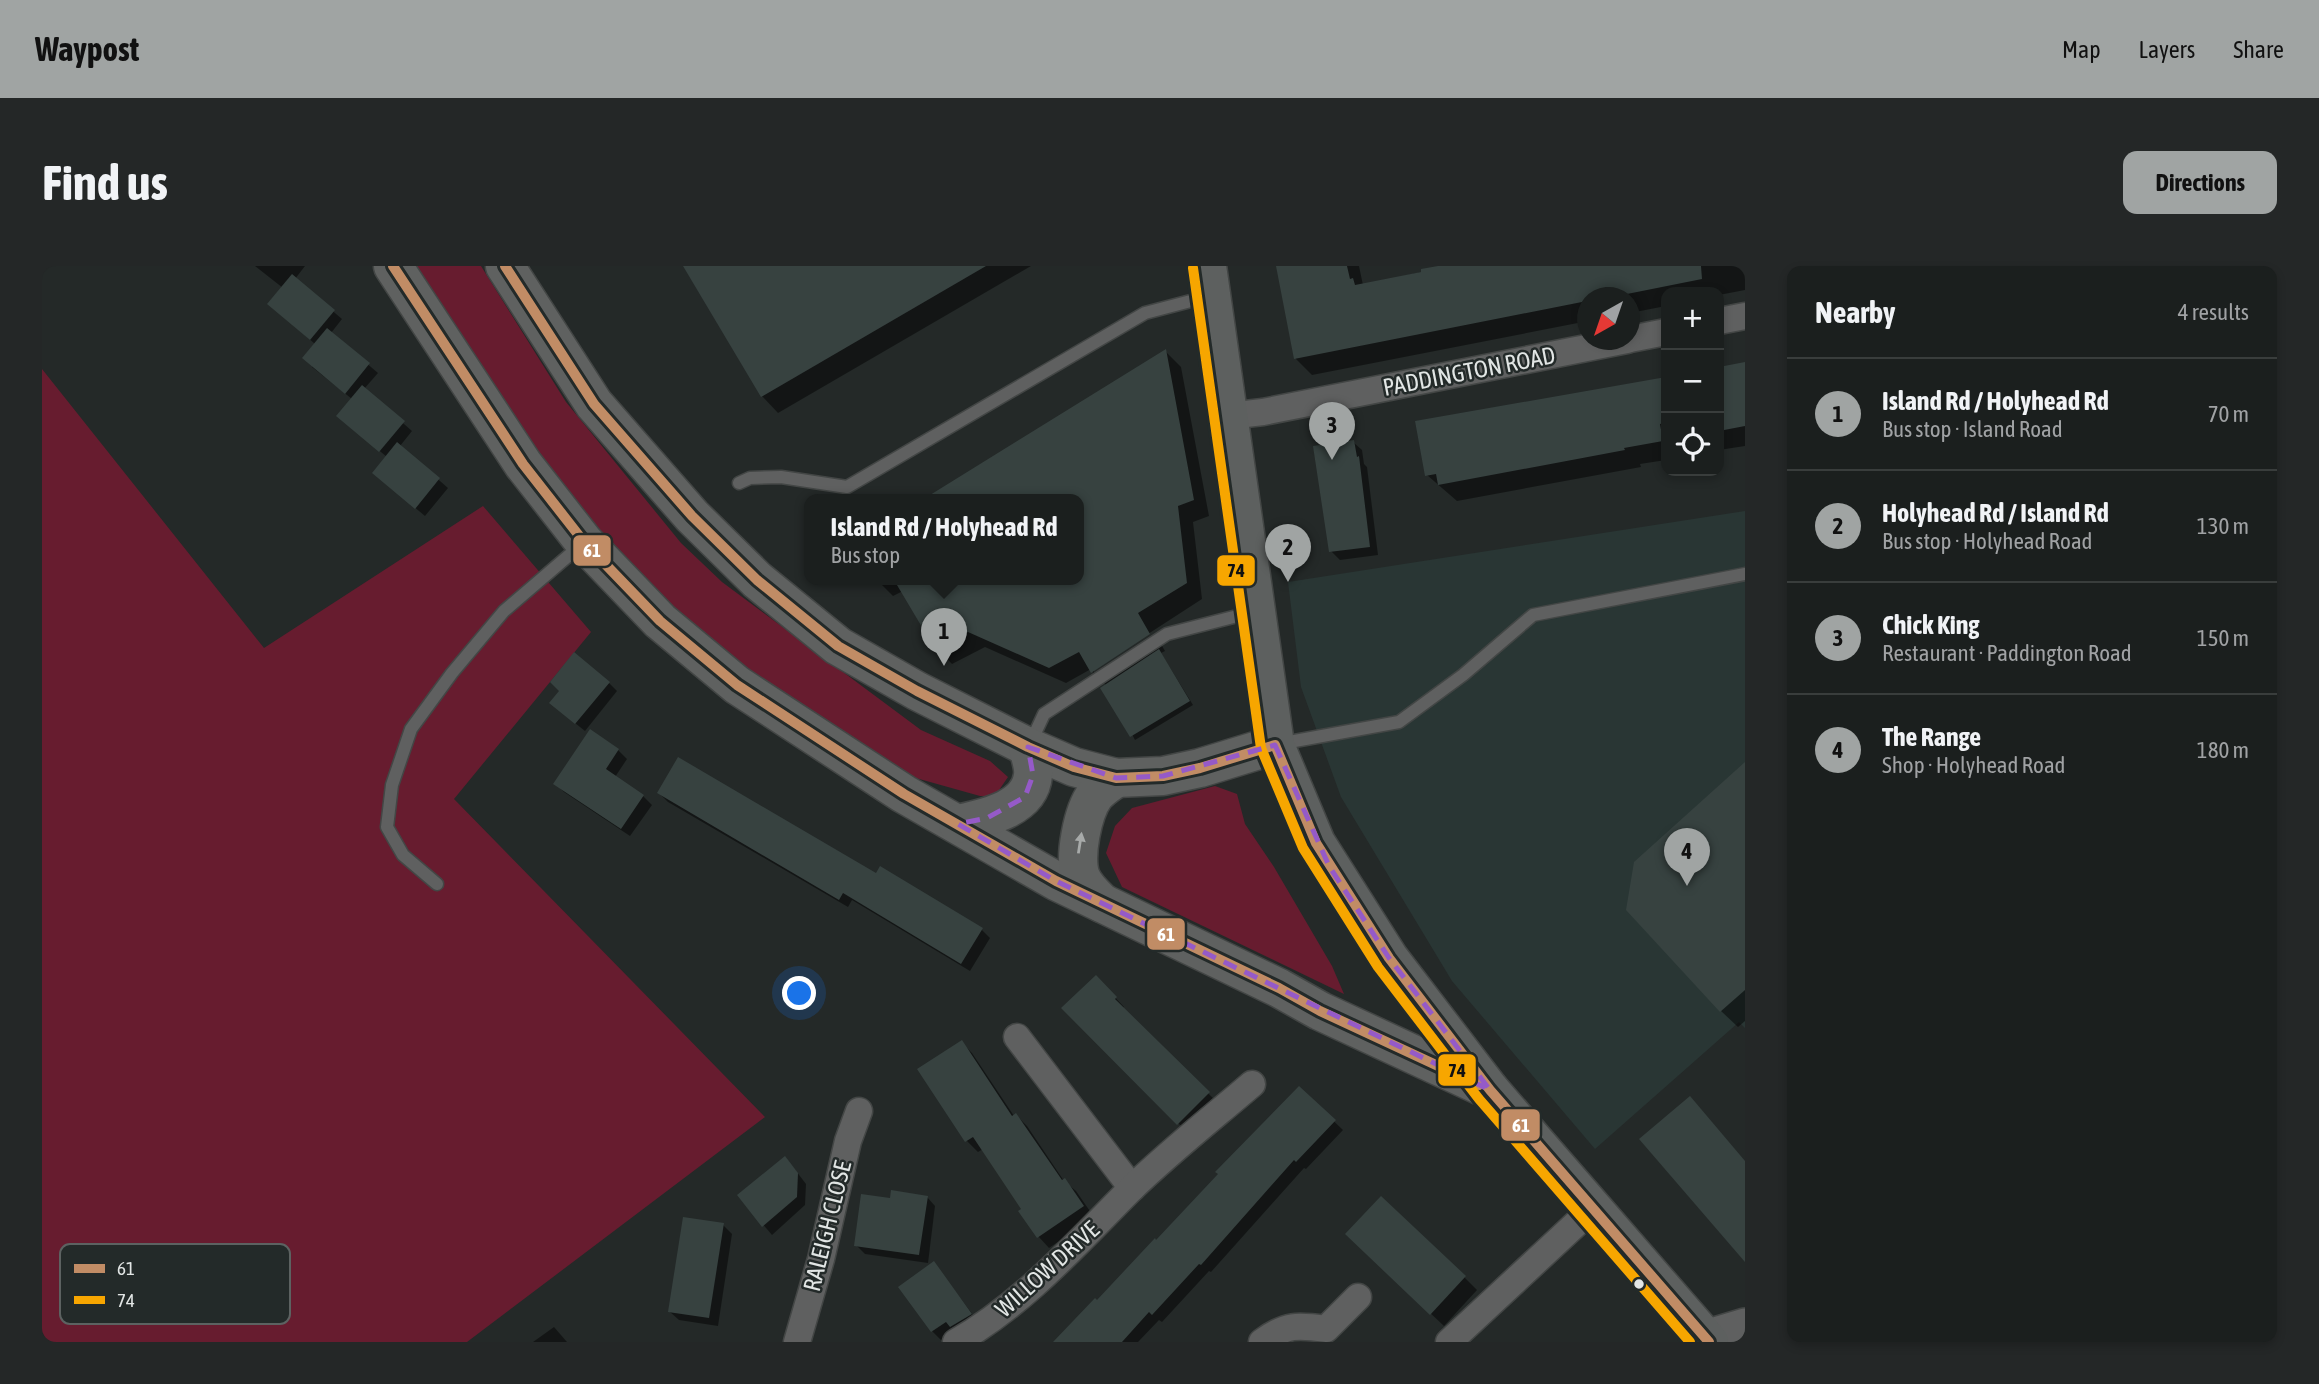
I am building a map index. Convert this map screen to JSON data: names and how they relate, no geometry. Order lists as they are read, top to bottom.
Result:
{
  "streets": {
    "street": ["PADDINGTON ROAD", "RALEIGH CLOSE", "WILLOW DRIVE"]
  },
  "lines": ["transit line 61", "transit line 74"],
  "legend": ["61", "74"],
  "north": "bottom left",
  "page": {
    "header": "Waypost",
    "nav": ["Map", "Layers", "Share"],
    "buttons": "Directions",
    "title": "Find us",
    "heading": ["Nearby", "4 results"],
    "map_buttons": ["+", "−"],
    "list": [
      {
        "mark": "1",
        "name": "Island Rd / Holyhead Rd",
        "note": "Bus stop · Island Road",
        "value": "70 m"
      },
      {
        "mark": "2",
        "name": "Holyhead Rd / Island Rd",
        "note": "Bus stop · Holyhead Road",
        "value": "130 m"
      },
      {
        "mark": "3",
        "name": "Chick King",
        "note": "Restaurant · Paddington Road",
        "value": "150 m"
      },
      {
        "mark": "4",
        "name": "The Range",
        "note": "Shop · Holyhead Road",
        "value": "180 m"
      }
    ],
    "pins": [
      "3",
      "2",
      "1",
      "4"
    ],
    "popup": ["Island Rd / Holyhead Rd", "Bus stop"]
  }
}
